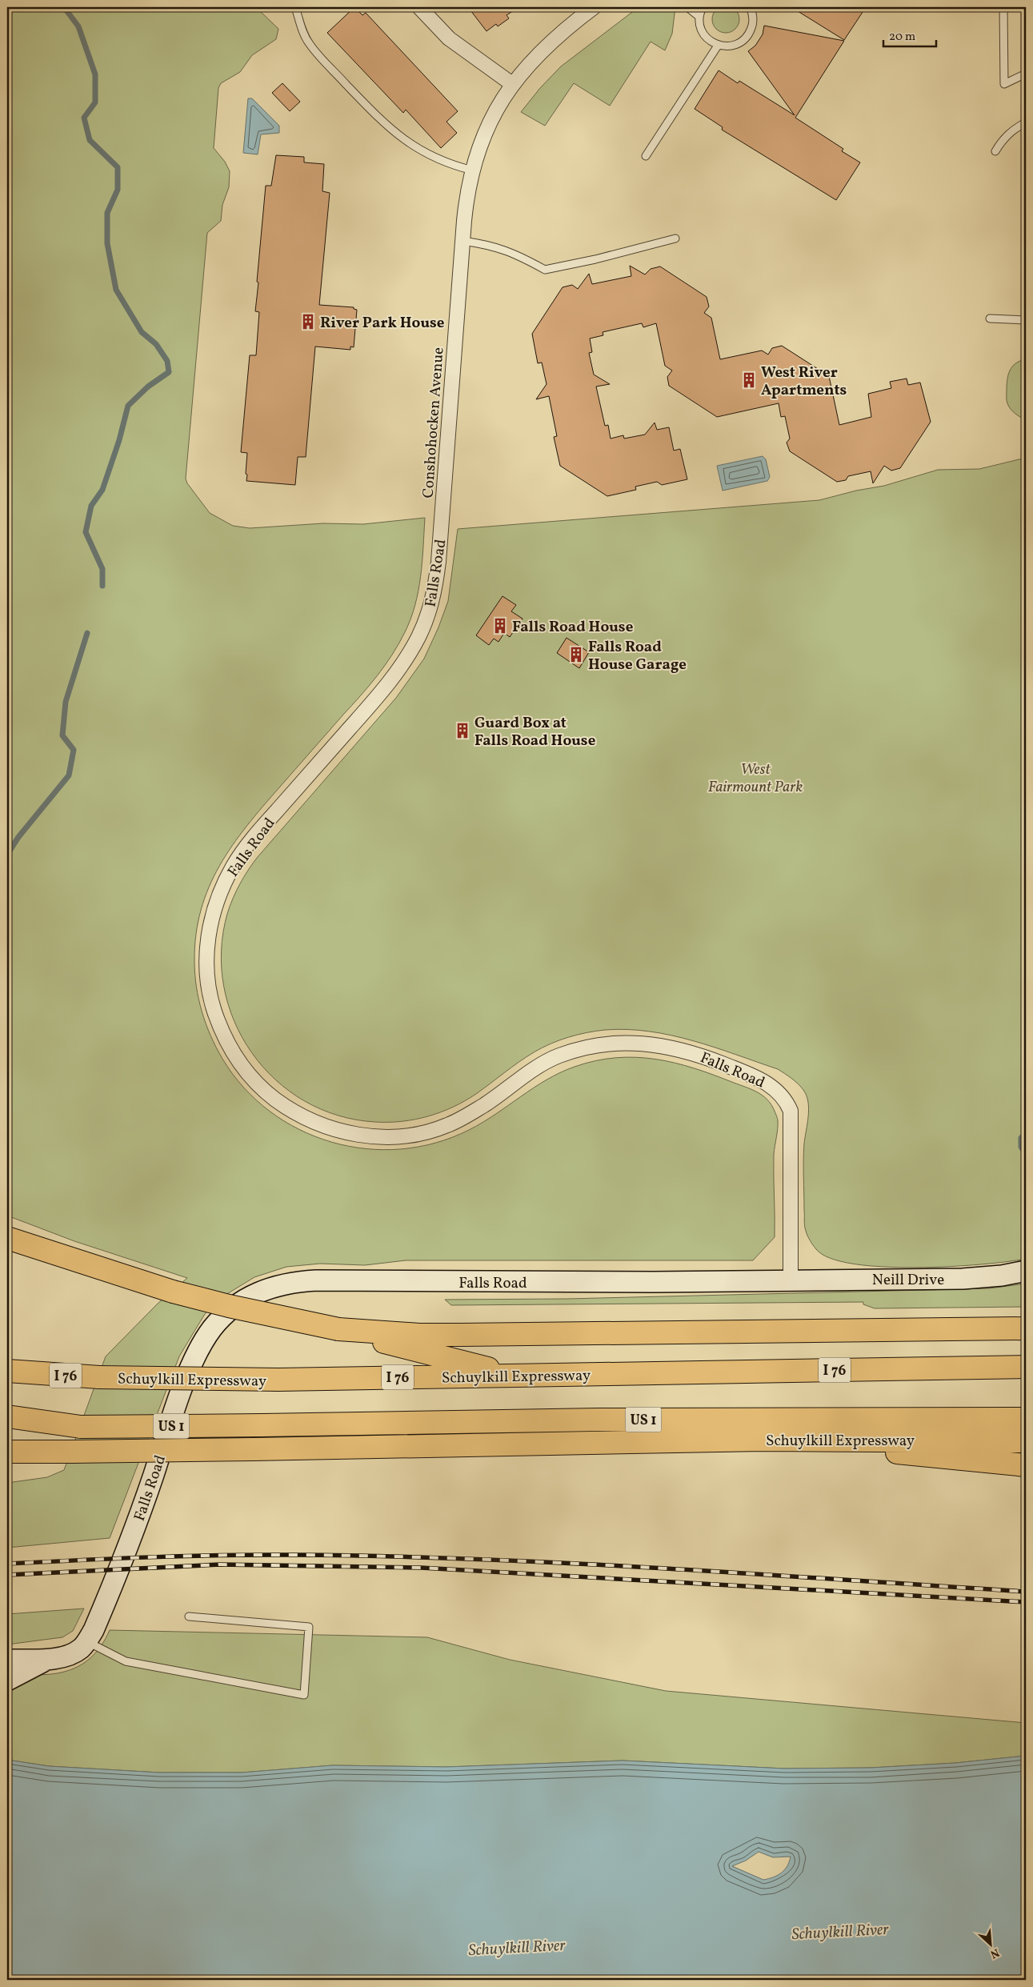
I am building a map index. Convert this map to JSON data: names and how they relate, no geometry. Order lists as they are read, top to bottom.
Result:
{
  "streets": {
    "highway": ["I 76", "Schuylkill Expressway", "US 1"],
    "main road": ["Falls Road", "Neill Drive"],
    "street": ["Conshohocken Avenue"]
  },
  "crossings": [
    ["Conshohocken Avenue", "Falls Road"],
    ["Falls Road", "Neill Drive"]
  ],
  "water": ["Schuylkill River"],
  "parks": ["West Fairmount Park"],
  "places": {
    "building": [
      "River Park House",
      "West River Apartments",
      "Falls Road House",
      "Falls Road House Garage",
      "Guard Box at Falls Road House"
    ]
  },
  "scale_bar": "20 m",
  "north": "bottom right"
}
